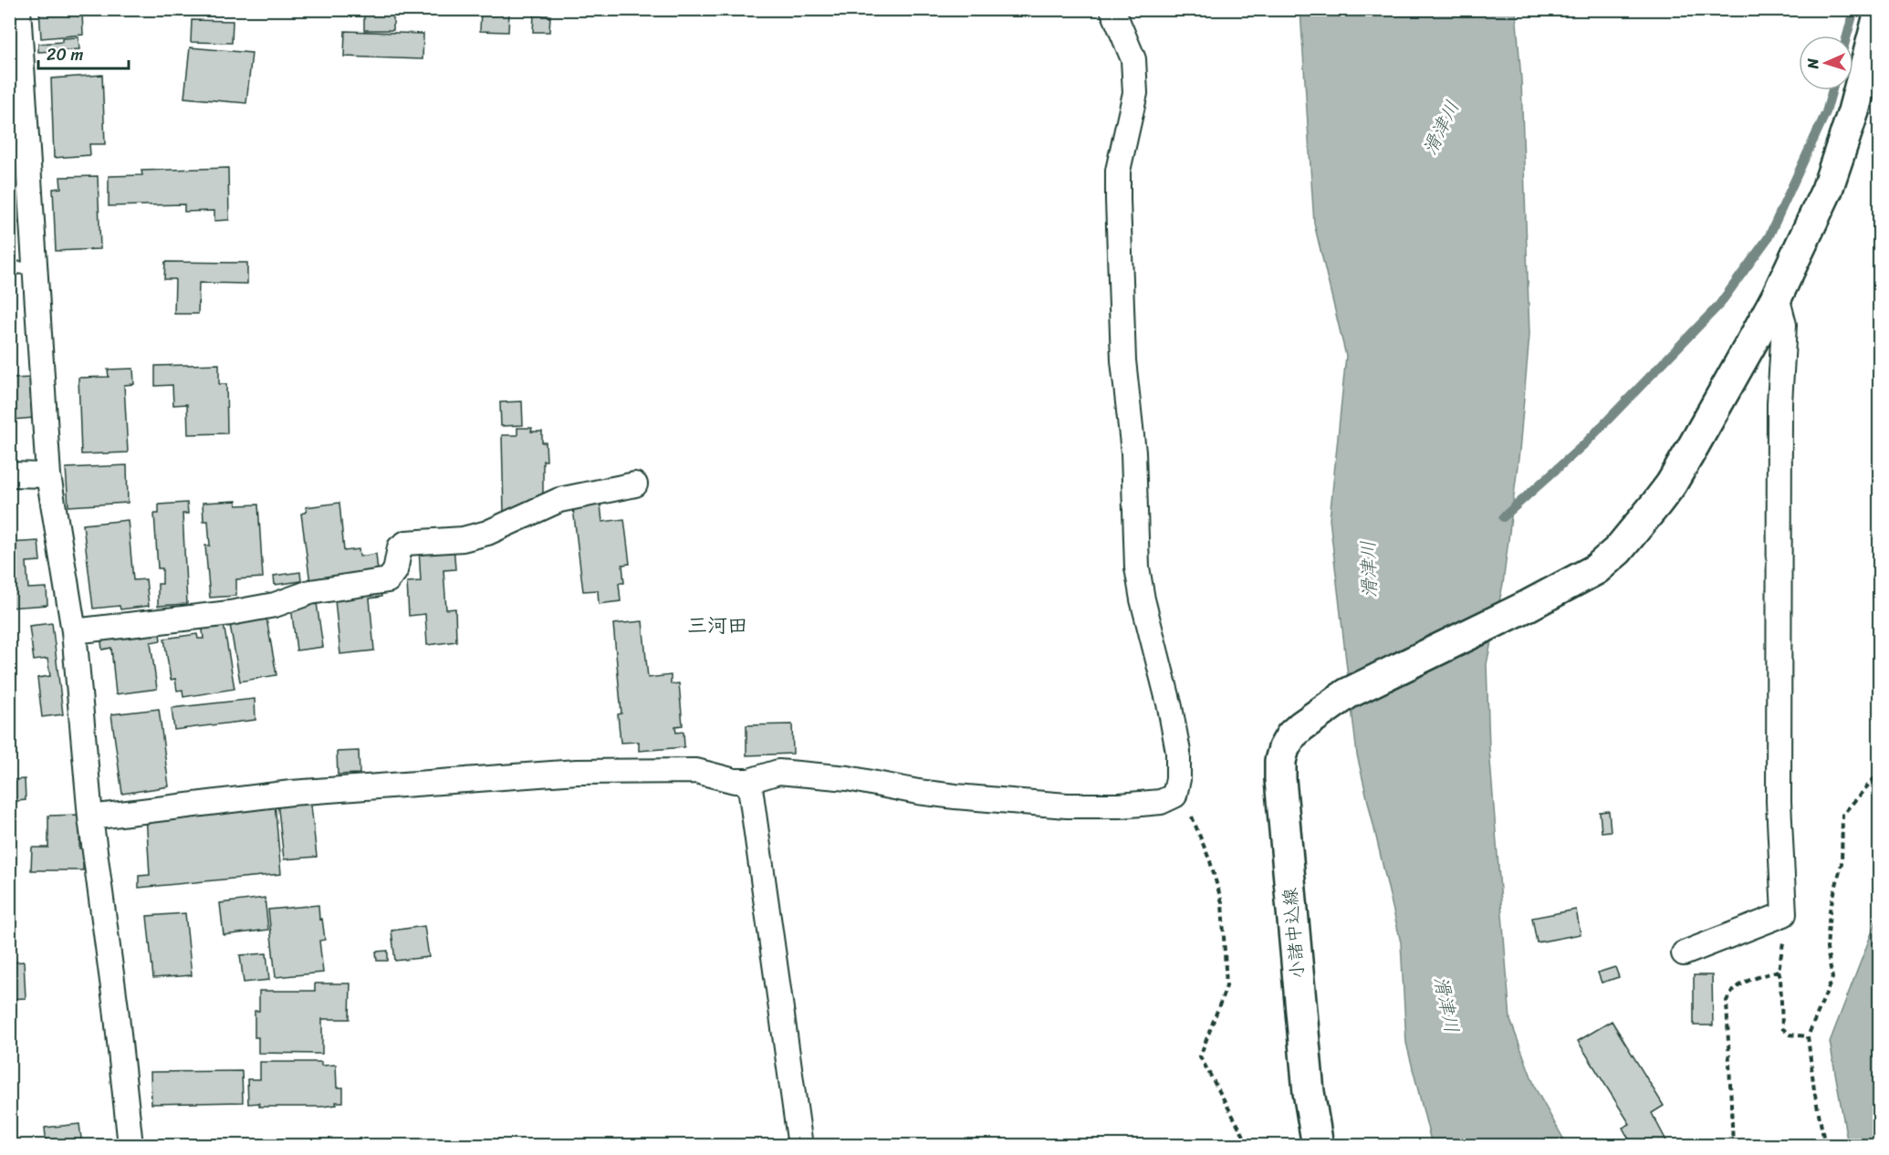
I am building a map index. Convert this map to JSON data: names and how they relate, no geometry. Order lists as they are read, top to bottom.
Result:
{
  "streets": {
    "main road": ["小諸中込線"]
  },
  "districts": ["三河田"],
  "water": ["滑津川"],
  "scale_bar": "20 m",
  "north": "left"
}
